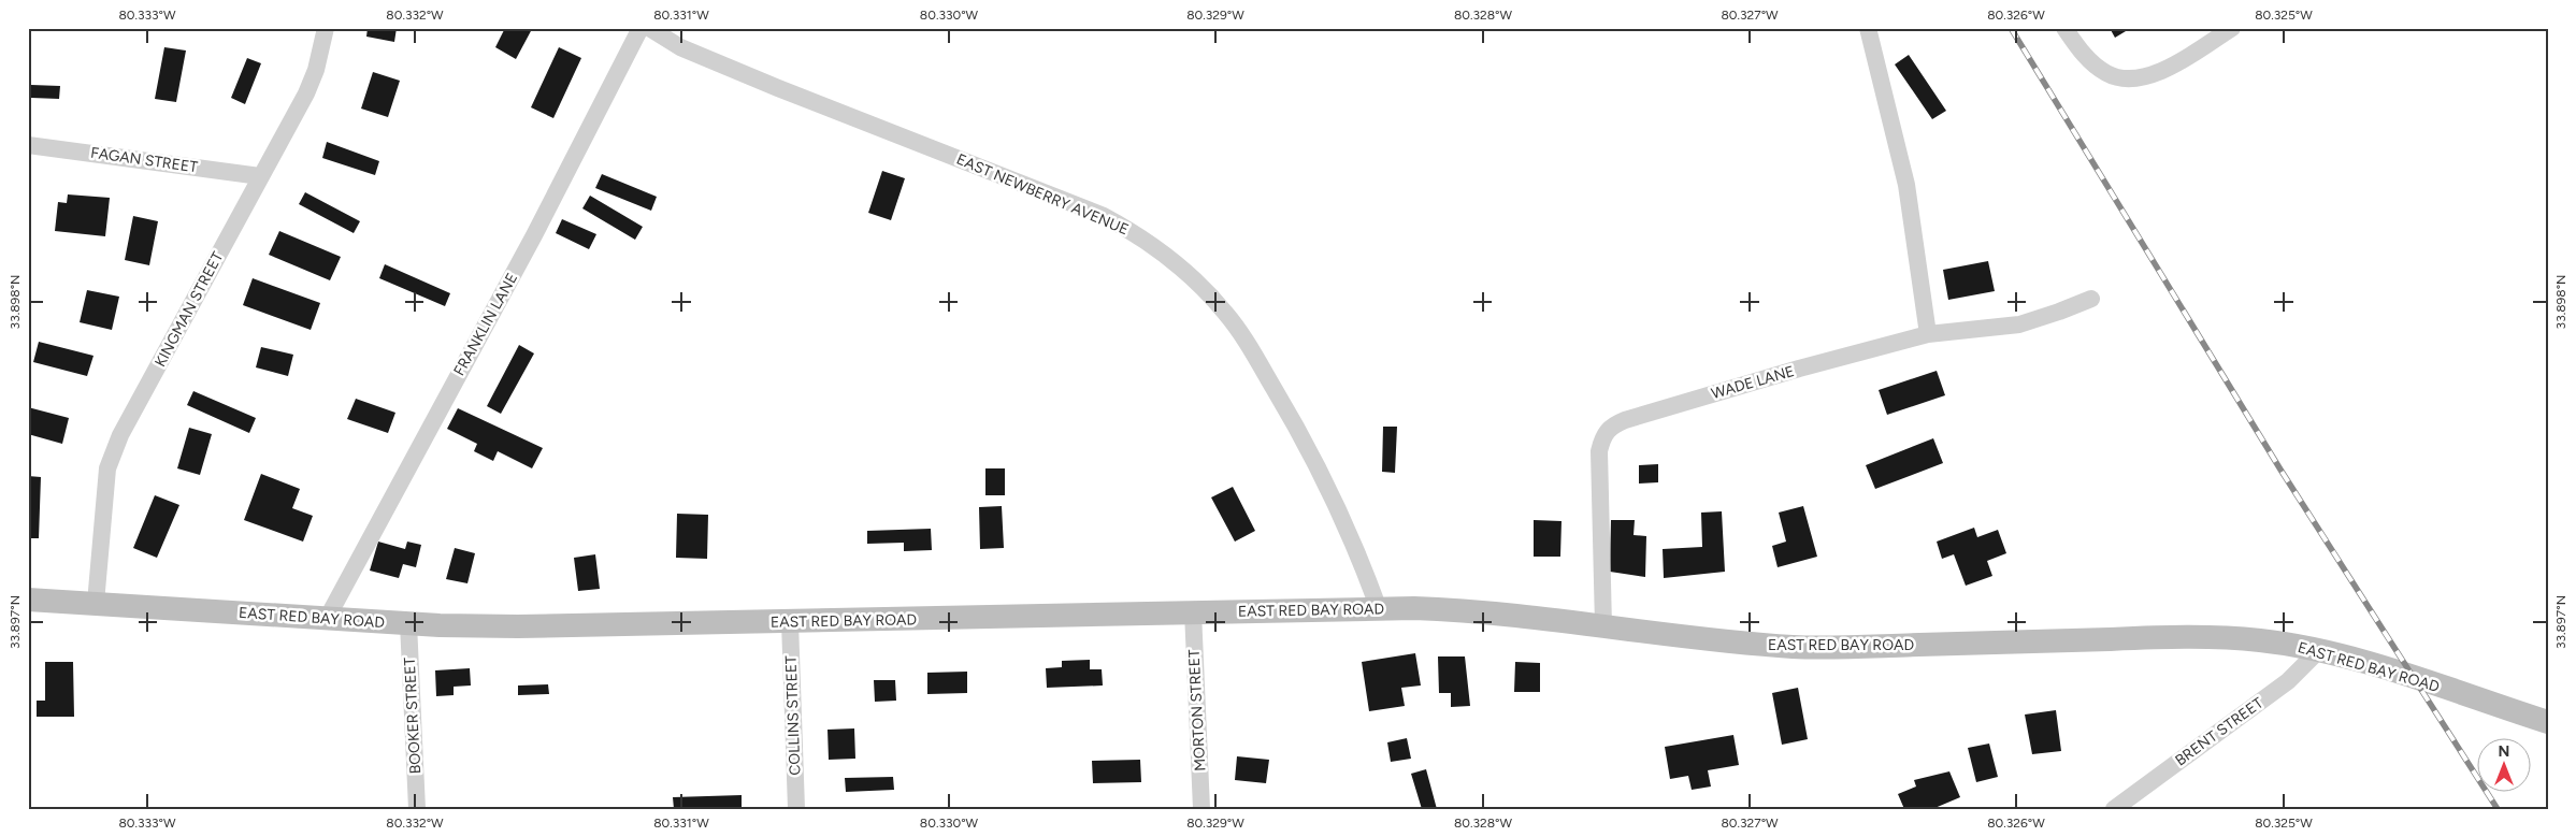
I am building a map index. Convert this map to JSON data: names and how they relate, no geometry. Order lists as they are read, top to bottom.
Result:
{
  "streets": {
    "street": [
      "FAGAN STREET",
      "EAST NEWBERRY AVENUE",
      "KINGMAN STREET",
      "FRANKLIN LANE",
      "WADE LANE",
      "EAST RED BAY ROAD",
      "MORTON STREET",
      "BOOKER STREET",
      "COLLINS STREET",
      "BRENT STREET"
    ]
  },
  "crossings": [
    ["FAGAN STREET", "KINGMAN STREET"],
    ["EAST NEWBERRY AVENUE", "EAST RED BAY ROAD"],
    ["KINGMAN STREET", "EAST RED BAY ROAD"],
    ["FRANKLIN LANE", "EAST RED BAY ROAD"],
    ["WADE LANE", "EAST RED BAY ROAD"],
    ["EAST RED BAY ROAD", "MORTON STREET"],
    ["EAST RED BAY ROAD", "BOOKER STREET"],
    ["EAST RED BAY ROAD", "COLLINS STREET"],
    ["EAST RED BAY ROAD", "BRENT STREET"]
  ],
  "north": "top",
  "coordinates": [
    "80.333°W",
    "80.332°W",
    "80.331°W",
    "80.330°W",
    "80.329°W",
    "80.328°W",
    "80.327°W",
    "80.326°W",
    "80.325°W",
    "33.898°N",
    "33.897°N"
  ]
}
